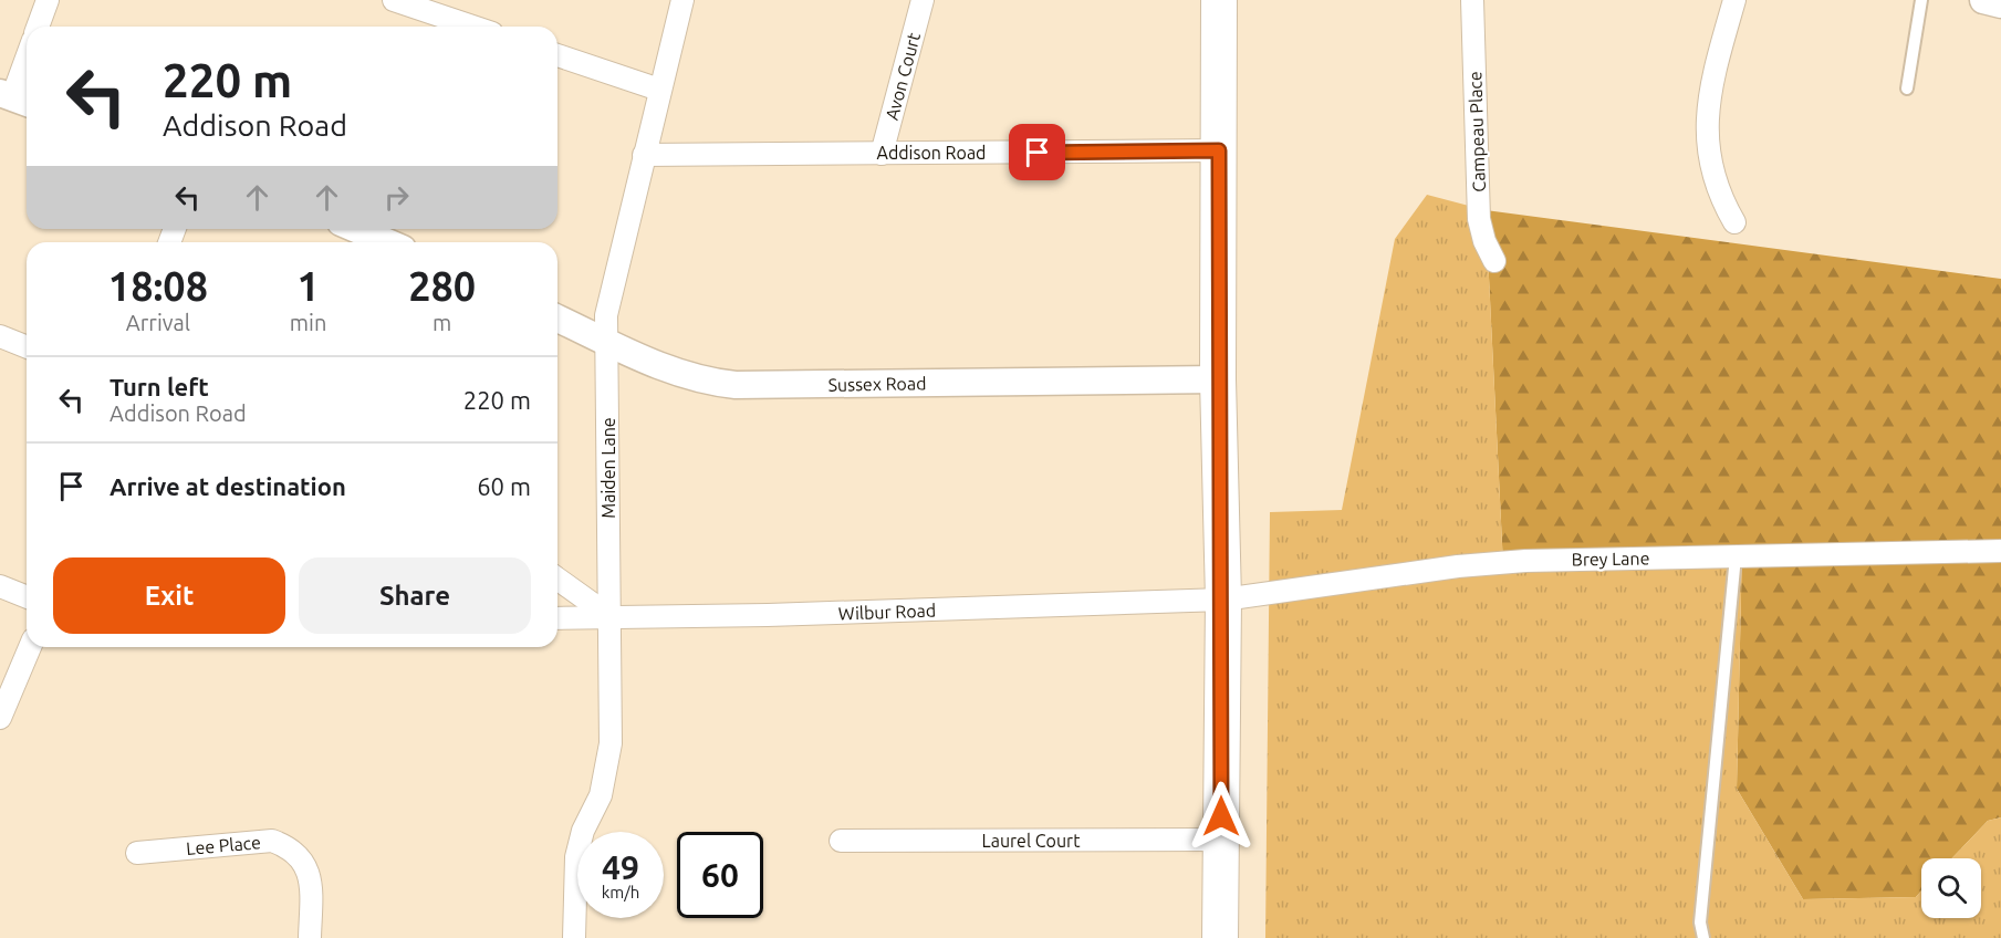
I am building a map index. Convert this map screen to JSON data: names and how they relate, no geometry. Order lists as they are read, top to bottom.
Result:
{
  "streets": {
    "street": [
      "Avon Court",
      "Campeau Place",
      "Addison Road",
      "Sussex Road",
      "Maiden Lane",
      "Brey Lane",
      "Wilbur Road",
      "Laurel Court",
      "Lee Place"
    ]
  },
  "crossings": [
    ["Avon Court", "Addison Road"],
    ["Addison Road", "Maiden Lane"],
    ["Sussex Road", "Maiden Lane"],
    ["Maiden Lane", "Wilbur Road"],
    ["Brey Lane", "Wilbur Road"]
  ],
  "page": {
    "turn": ["220 m", "Addison Road"],
    "eta": [
      "18:08",
      "Arrival",
      "1",
      "min",
      "280",
      "m"
    ],
    "list": [
      {
        "name": "Turn left",
        "note": "Addison Road",
        "value": "220 m"
      },
      {
        "name": "Arrive at destination",
        "value": "60 m"
      }
    ],
    "buttons": ["Exit", "Share"],
    "speed": "49 km/h",
    "limit": "60"
  }
}
